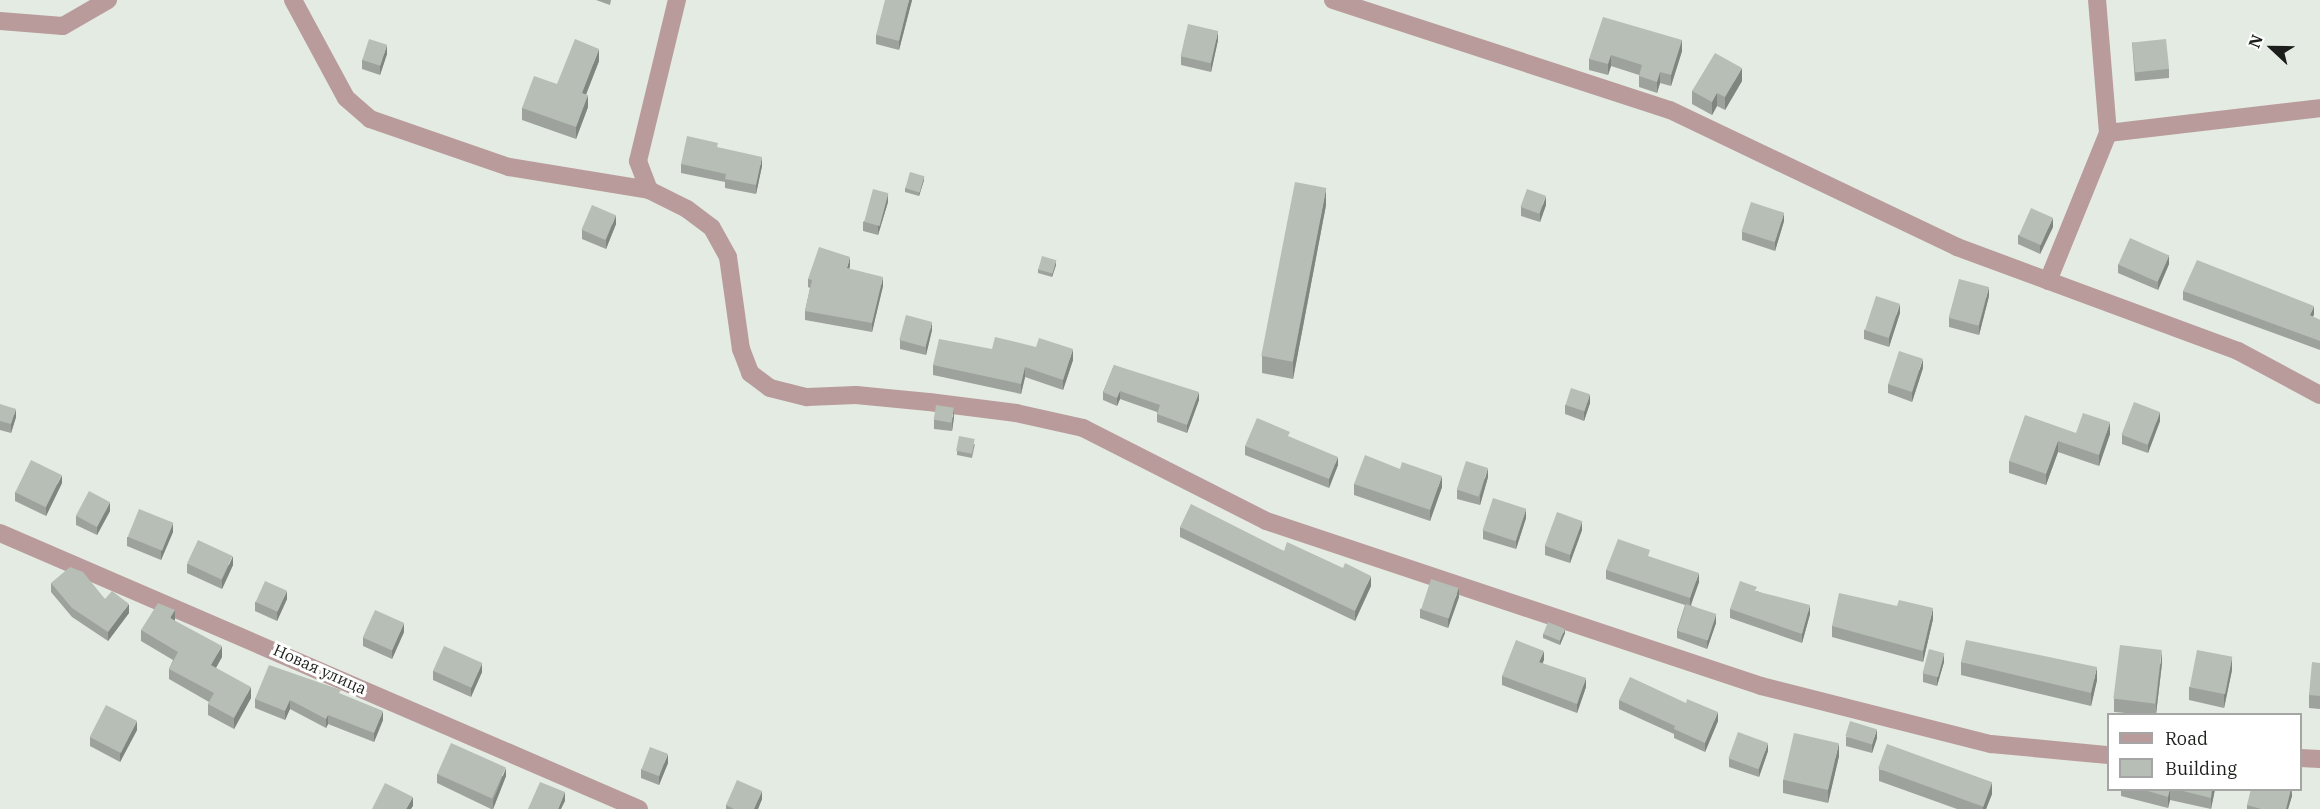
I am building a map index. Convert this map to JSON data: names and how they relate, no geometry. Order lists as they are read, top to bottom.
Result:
{
  "streets": {
    "street": ["Новая улица"]
  },
  "legend": ["Road", "Building"],
  "north": "left"
}
